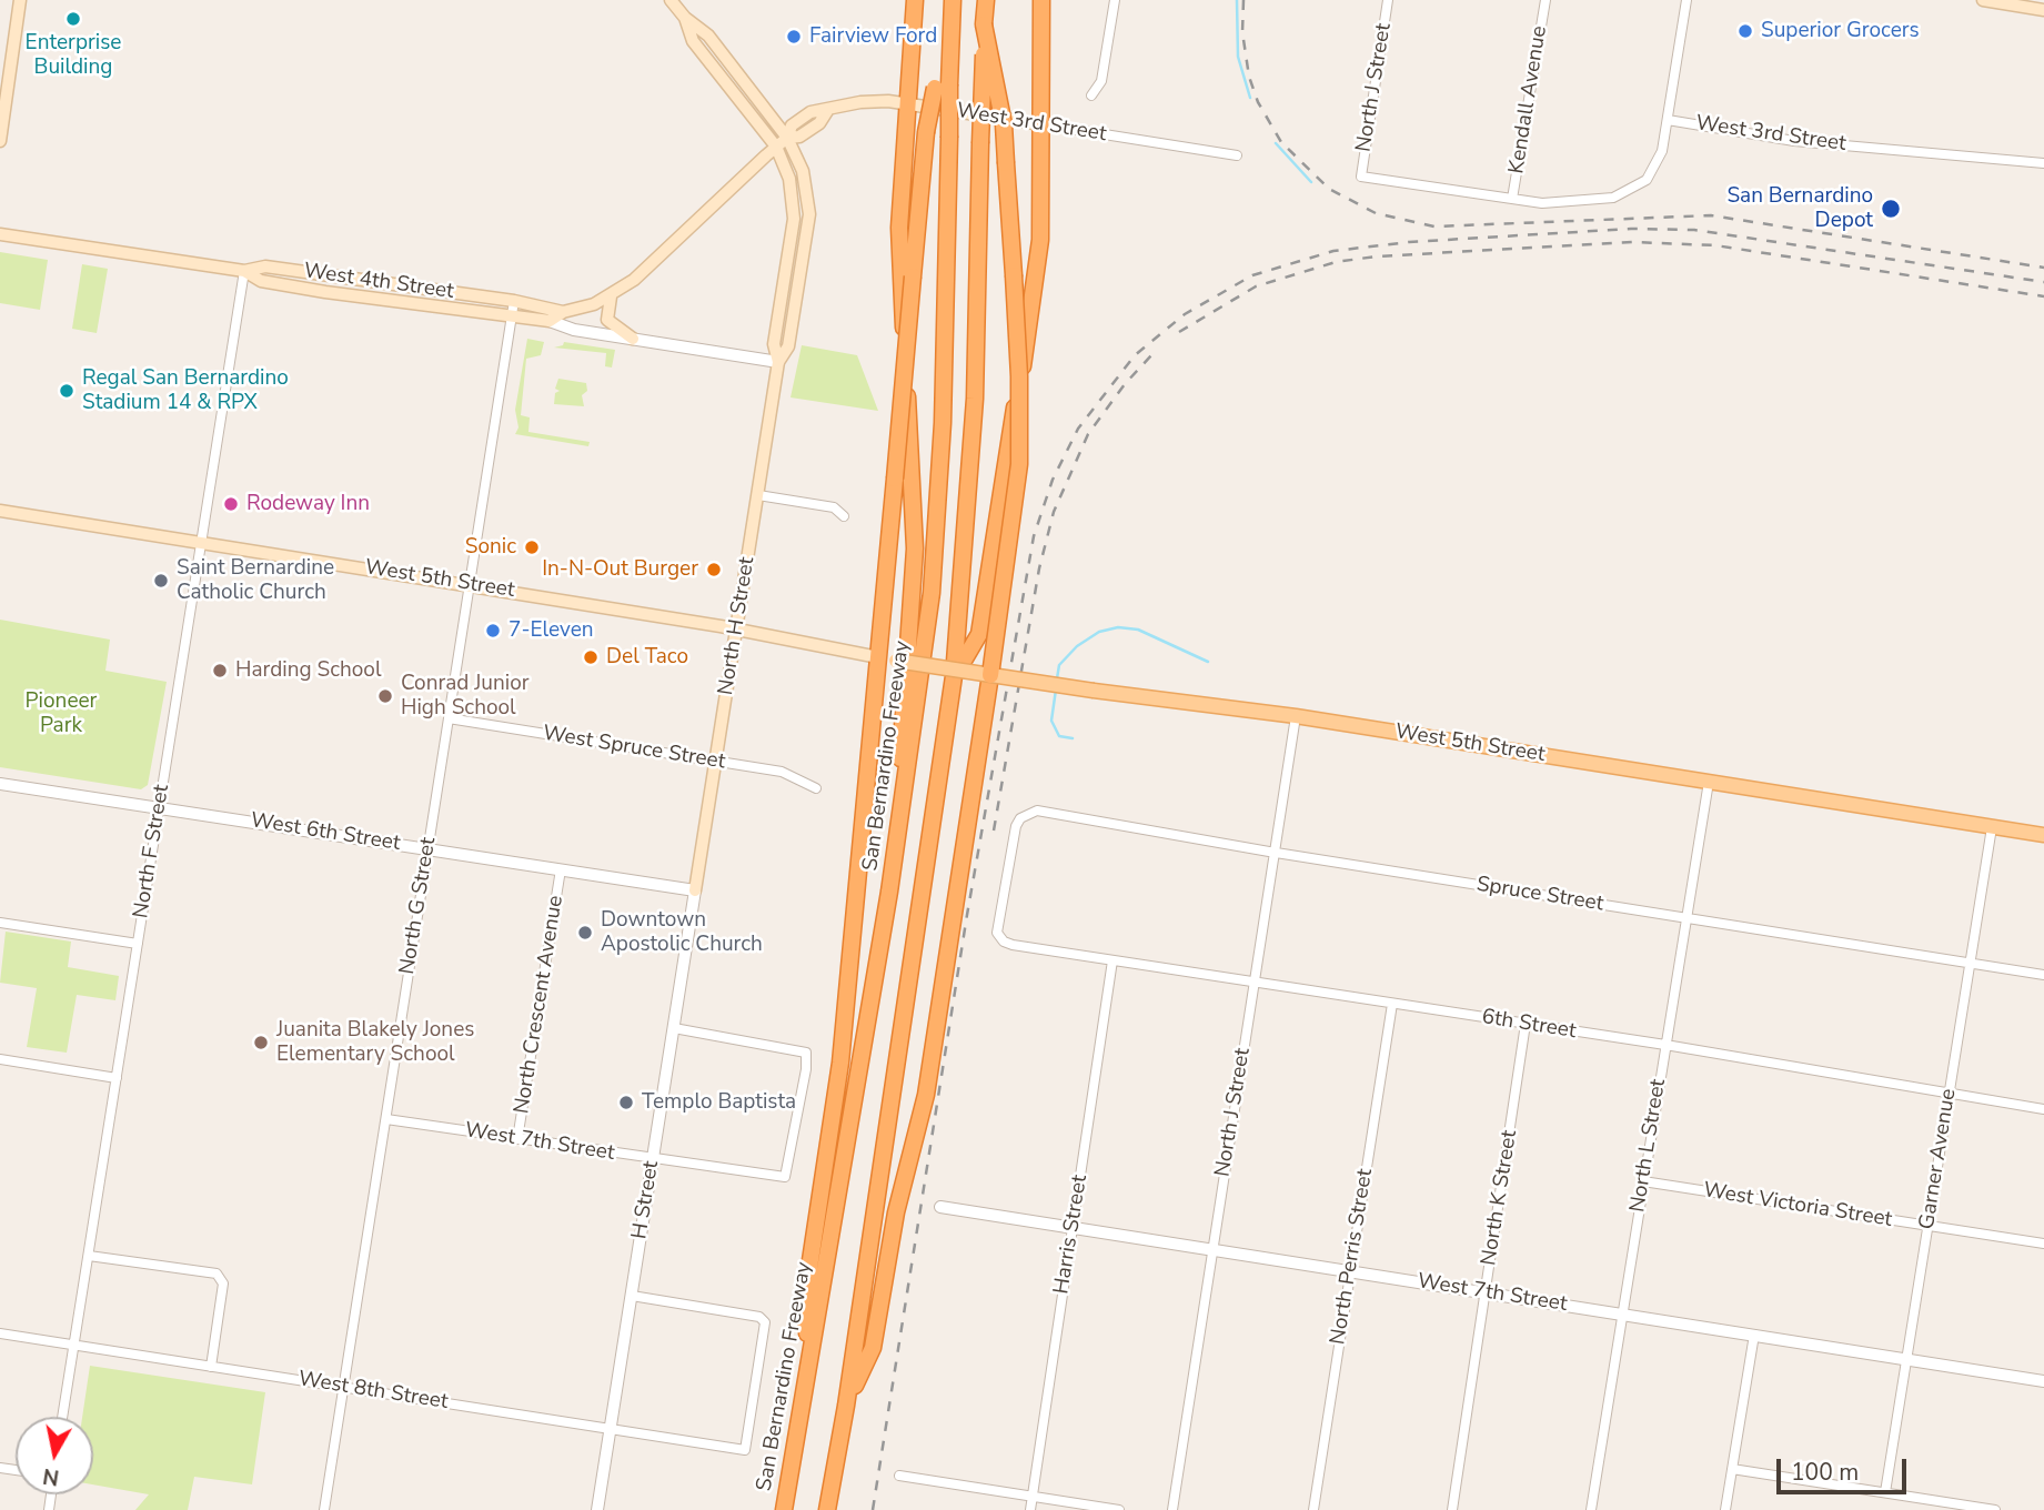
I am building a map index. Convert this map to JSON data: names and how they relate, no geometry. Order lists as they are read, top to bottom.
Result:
{
  "streets": {
    "highway": ["San Bernardino Freeway"],
    "main road": [
      "West 3rd Street",
      "West 4th Street",
      "West 5th Street",
      "North H Street"
    ],
    "street": [
      "North J Street",
      "Kendall Avenue",
      "West Spruce Street",
      "West 6th Street",
      "North F Street",
      "Spruce Street",
      "North G Street",
      "North Crescent Avenue",
      "6th Street",
      "West 7th Street",
      "North L Street",
      "Garner Avenue",
      "North K Street",
      "H Street",
      "West Victoria Street",
      "Harris Street",
      "North Perris Street",
      "West 8th Street"
    ]
  },
  "crossings": [
    ["North J Street", "West 3rd Street"],
    ["North J Street", "West 5th Street"],
    ["North J Street", "Spruce Street"],
    ["North J Street", "6th Street"],
    ["North J Street", "West 7th Street"],
    ["Kendall Avenue", "West 3rd Street"],
    ["West 3rd Street", "North H Street"],
    ["West 4th Street", "North F Street"],
    ["West 4th Street", "North G Street"],
    ["West 5th Street", "North H Street"],
    ["West 5th Street", "North F Street"],
    ["West 5th Street", "North G Street"],
    ["West 5th Street", "North L Street"],
    ["West 5th Street", "Garner Avenue"],
    ["North H Street", "West Spruce Street"],
    ["North H Street", "West 6th Street"],
    ["North H Street", "H Street"],
    ["West Spruce Street", "North G Street"],
    ["West 6th Street", "North F Street"],
    ["West 6th Street", "North G Street"],
    ["West 6th Street", "North Crescent Avenue"],
    ["West 6th Street", "H Street"],
    ["North F Street", "West 8th Street"],
    ["Spruce Street", "6th Street"],
    ["Spruce Street", "North L Street"],
    ["Spruce Street", "Garner Avenue"],
    ["North G Street", "West 7th Street"],
    ["North G Street", "West 8th Street"],
    ["North Crescent Avenue", "West 7th Street"],
    ["6th Street", "North L Street"],
    ["6th Street", "Garner Avenue"],
    ["6th Street", "North K Street"],
    ["6th Street", "Harris Street"],
    ["6th Street", "North Perris Street"],
    ["West 7th Street", "North L Street"],
    ["West 7th Street", "Garner Avenue"],
    ["West 7th Street", "North K Street"],
    ["West 7th Street", "H Street"],
    ["West 7th Street", "Harris Street"],
    ["West 7th Street", "North Perris Street"],
    ["North L Street", "West Victoria Street"],
    ["Garner Avenue", "West Victoria Street"],
    ["H Street", "West 8th Street"]
  ],
  "parks": ["Pioneer Park"],
  "places": [
    "Enterprise Building",
    "Superior Grocers",
    "Fairview Ford",
    "San Bernardino Depot",
    "Regal San Bernardino Stadium 14 & RPX",
    "Rodeway Inn",
    "Sonic",
    "In-N-Out Burger",
    "Saint Bernardine Catholic Church",
    "7-Eleven",
    "Del Taco",
    "Harding School",
    "Conrad Junior High School",
    "Downtown Apostolic Church",
    "Juanita Blakely Jones Elementary School",
    "Templo Baptista"
  ],
  "scale_bar": "100 m",
  "north": "bottom"
}
